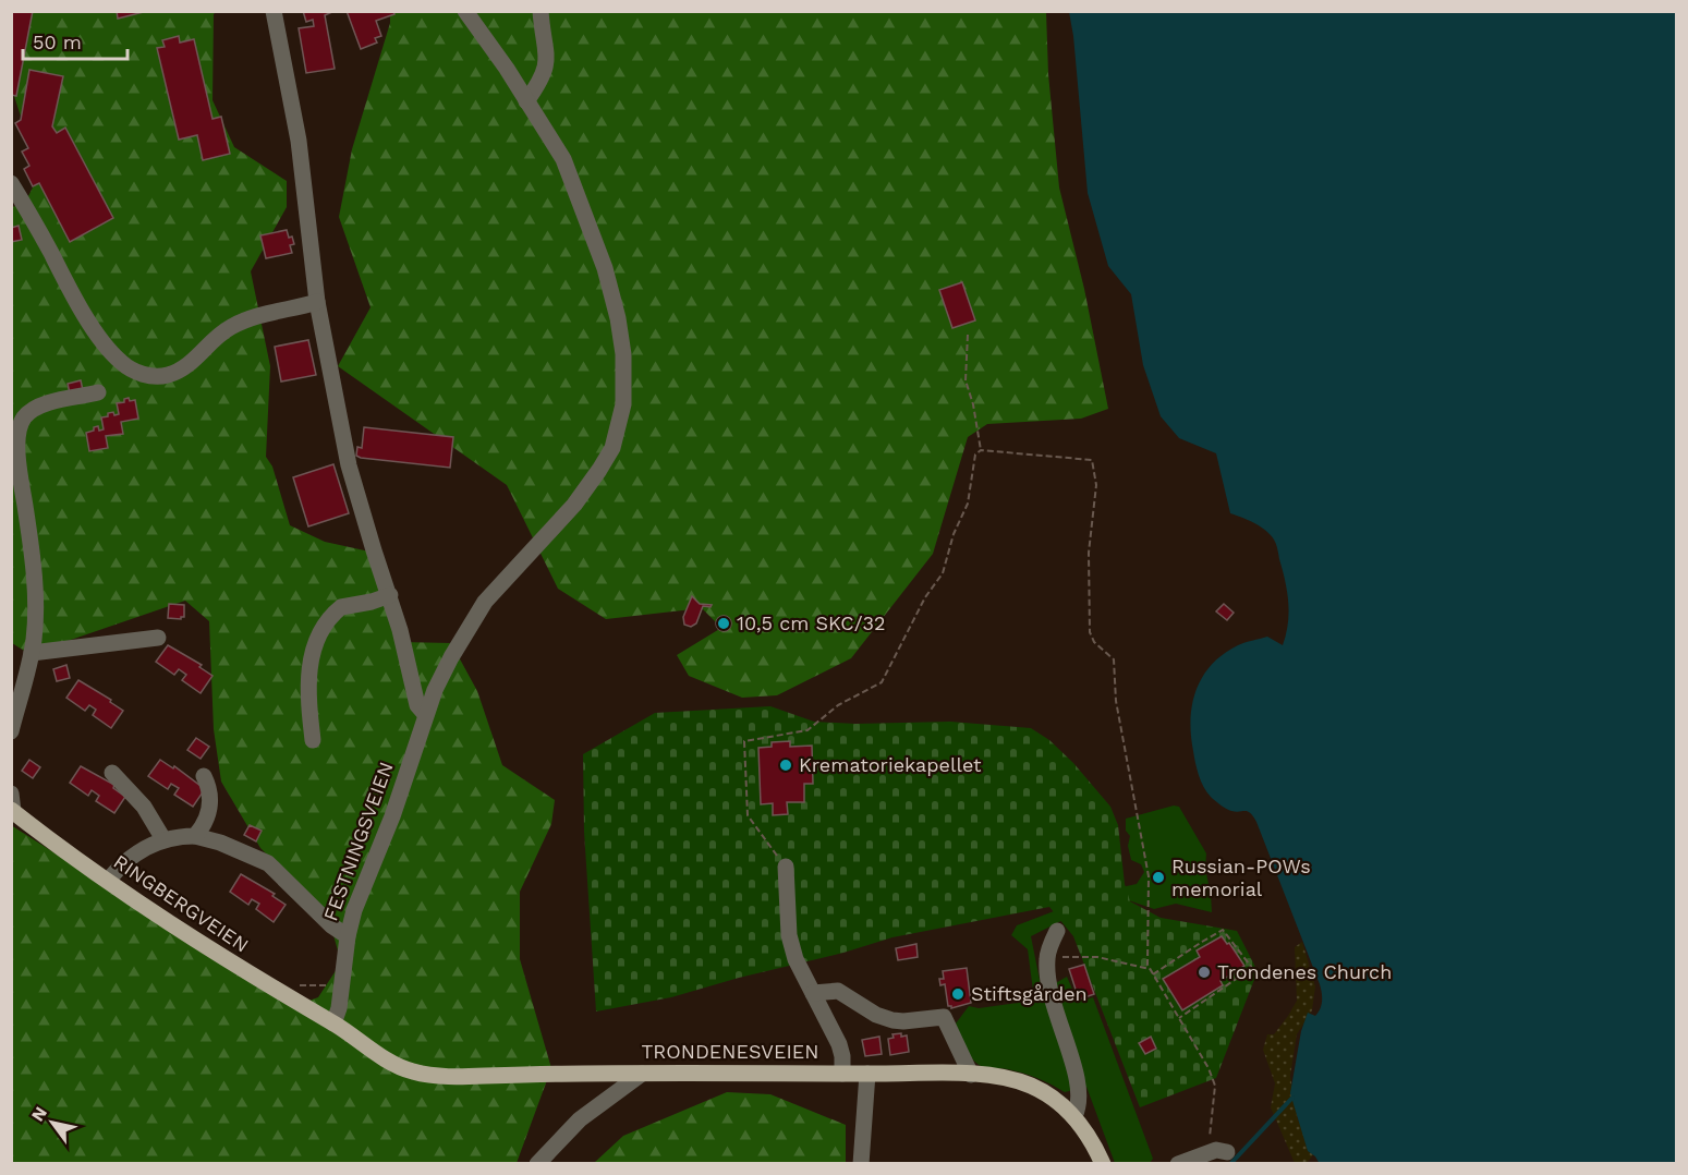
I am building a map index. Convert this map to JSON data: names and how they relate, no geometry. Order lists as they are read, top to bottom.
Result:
{
  "streets": {
    "main road": ["RINGBERGVEIEN", "TRONDENESVEIEN"],
    "street": ["FESTNINGSVEIEN"]
  },
  "crossings": [
    ["FESTNINGSVEIEN", "RINGBERGVEIEN"],
    ["FESTNINGSVEIEN", "TRONDENESVEIEN"],
    ["RINGBERGVEIEN", "TRONDENESVEIEN"]
  ],
  "places": [
    "10,5 cm SKC/32",
    "Krematoriekapellet",
    "Russian-POWs memorial",
    "Trondenes Church",
    "Stiftsgården"
  ],
  "scale_bar": "50 m",
  "north": "top left"
}
